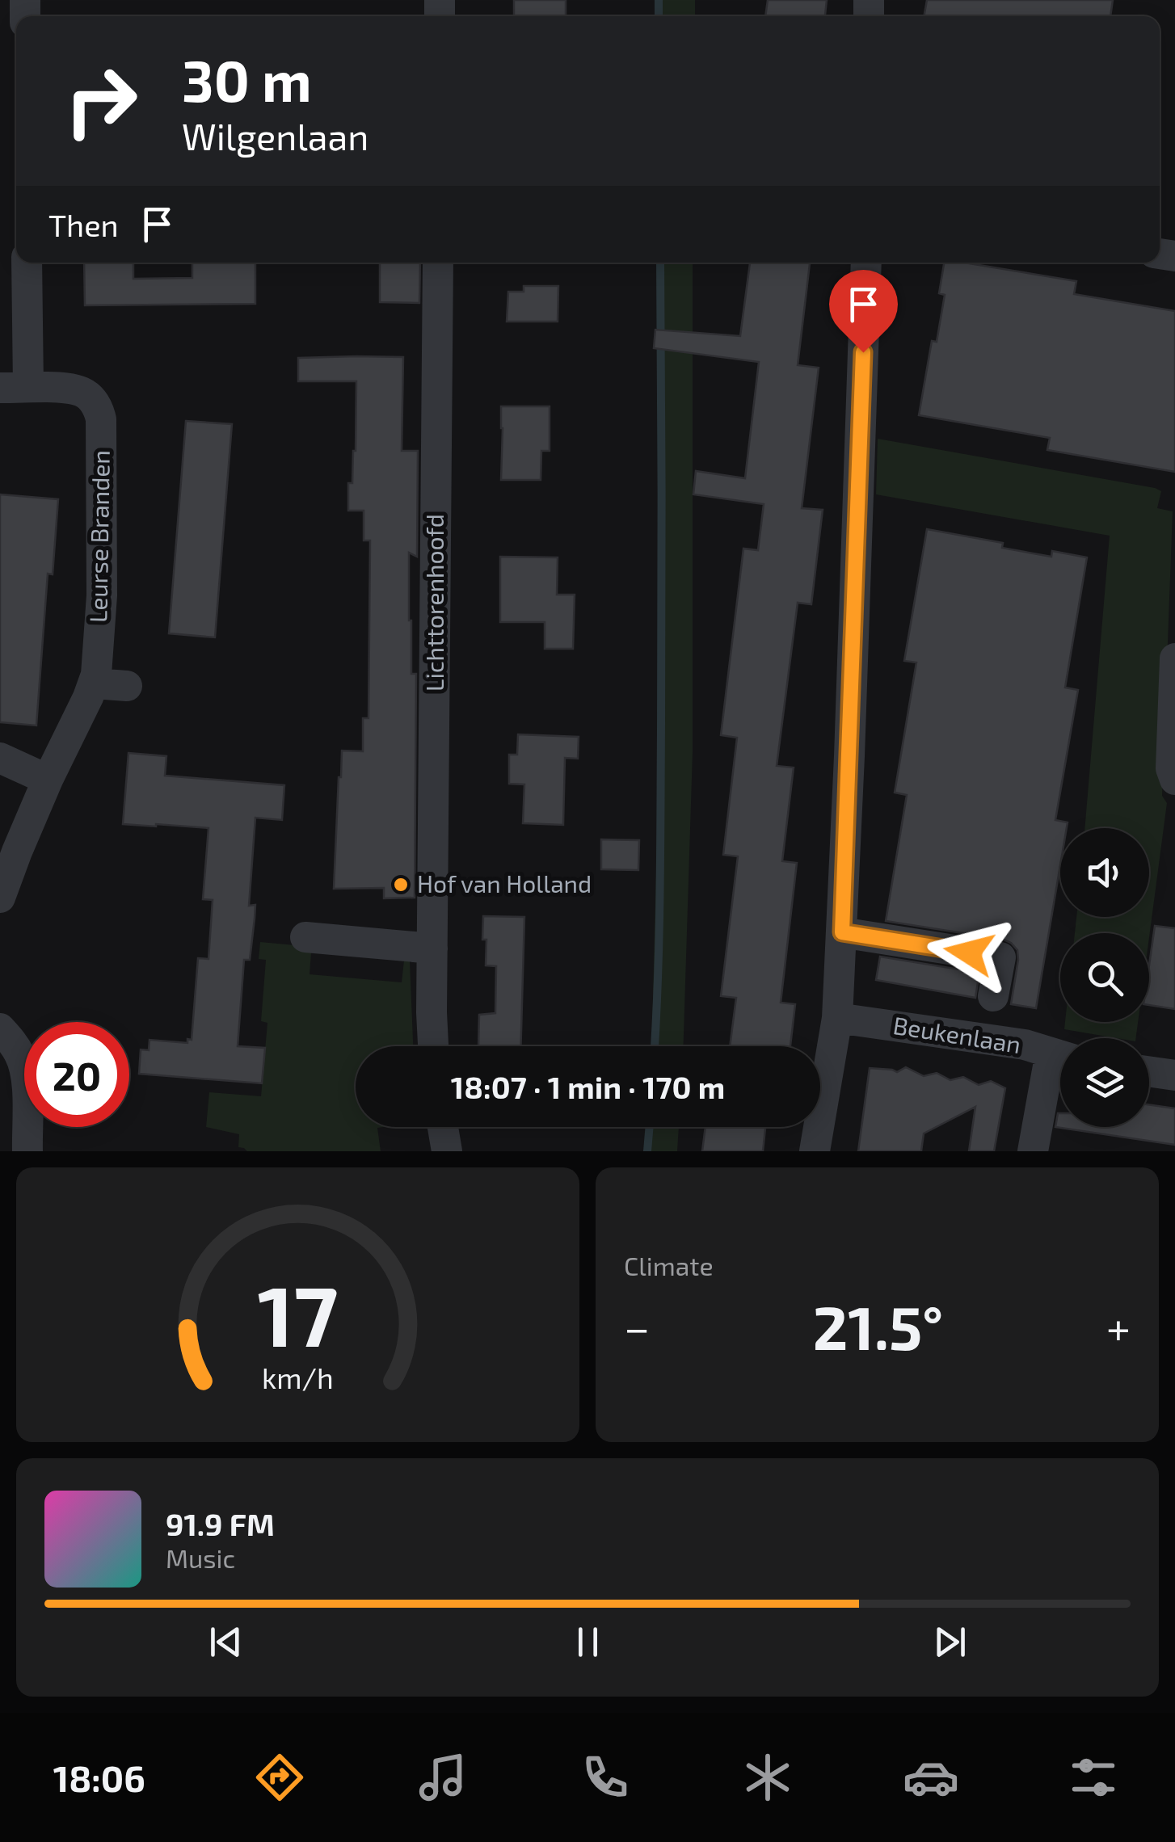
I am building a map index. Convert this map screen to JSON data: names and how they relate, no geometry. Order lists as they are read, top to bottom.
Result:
{
  "streets": {
    "street": ["Leurse Branden", "Lichttorenhoofd", "Beukenlaan"]
  },
  "places": ["Hof van Holland"],
  "page": {
    "turn": ["30 m", "Wilgenlaan"],
    "then": "Then",
    "limit": "20",
    "trip": "18:07 · 1 min · 170 m",
    "tile": "Climate",
    "heat": ["−", "21.5°", "+"],
    "song": ["91.9 FM", "Music"],
    "tabs": "18:06",
    "gauge": ["17", "km/h"]
  }
}
